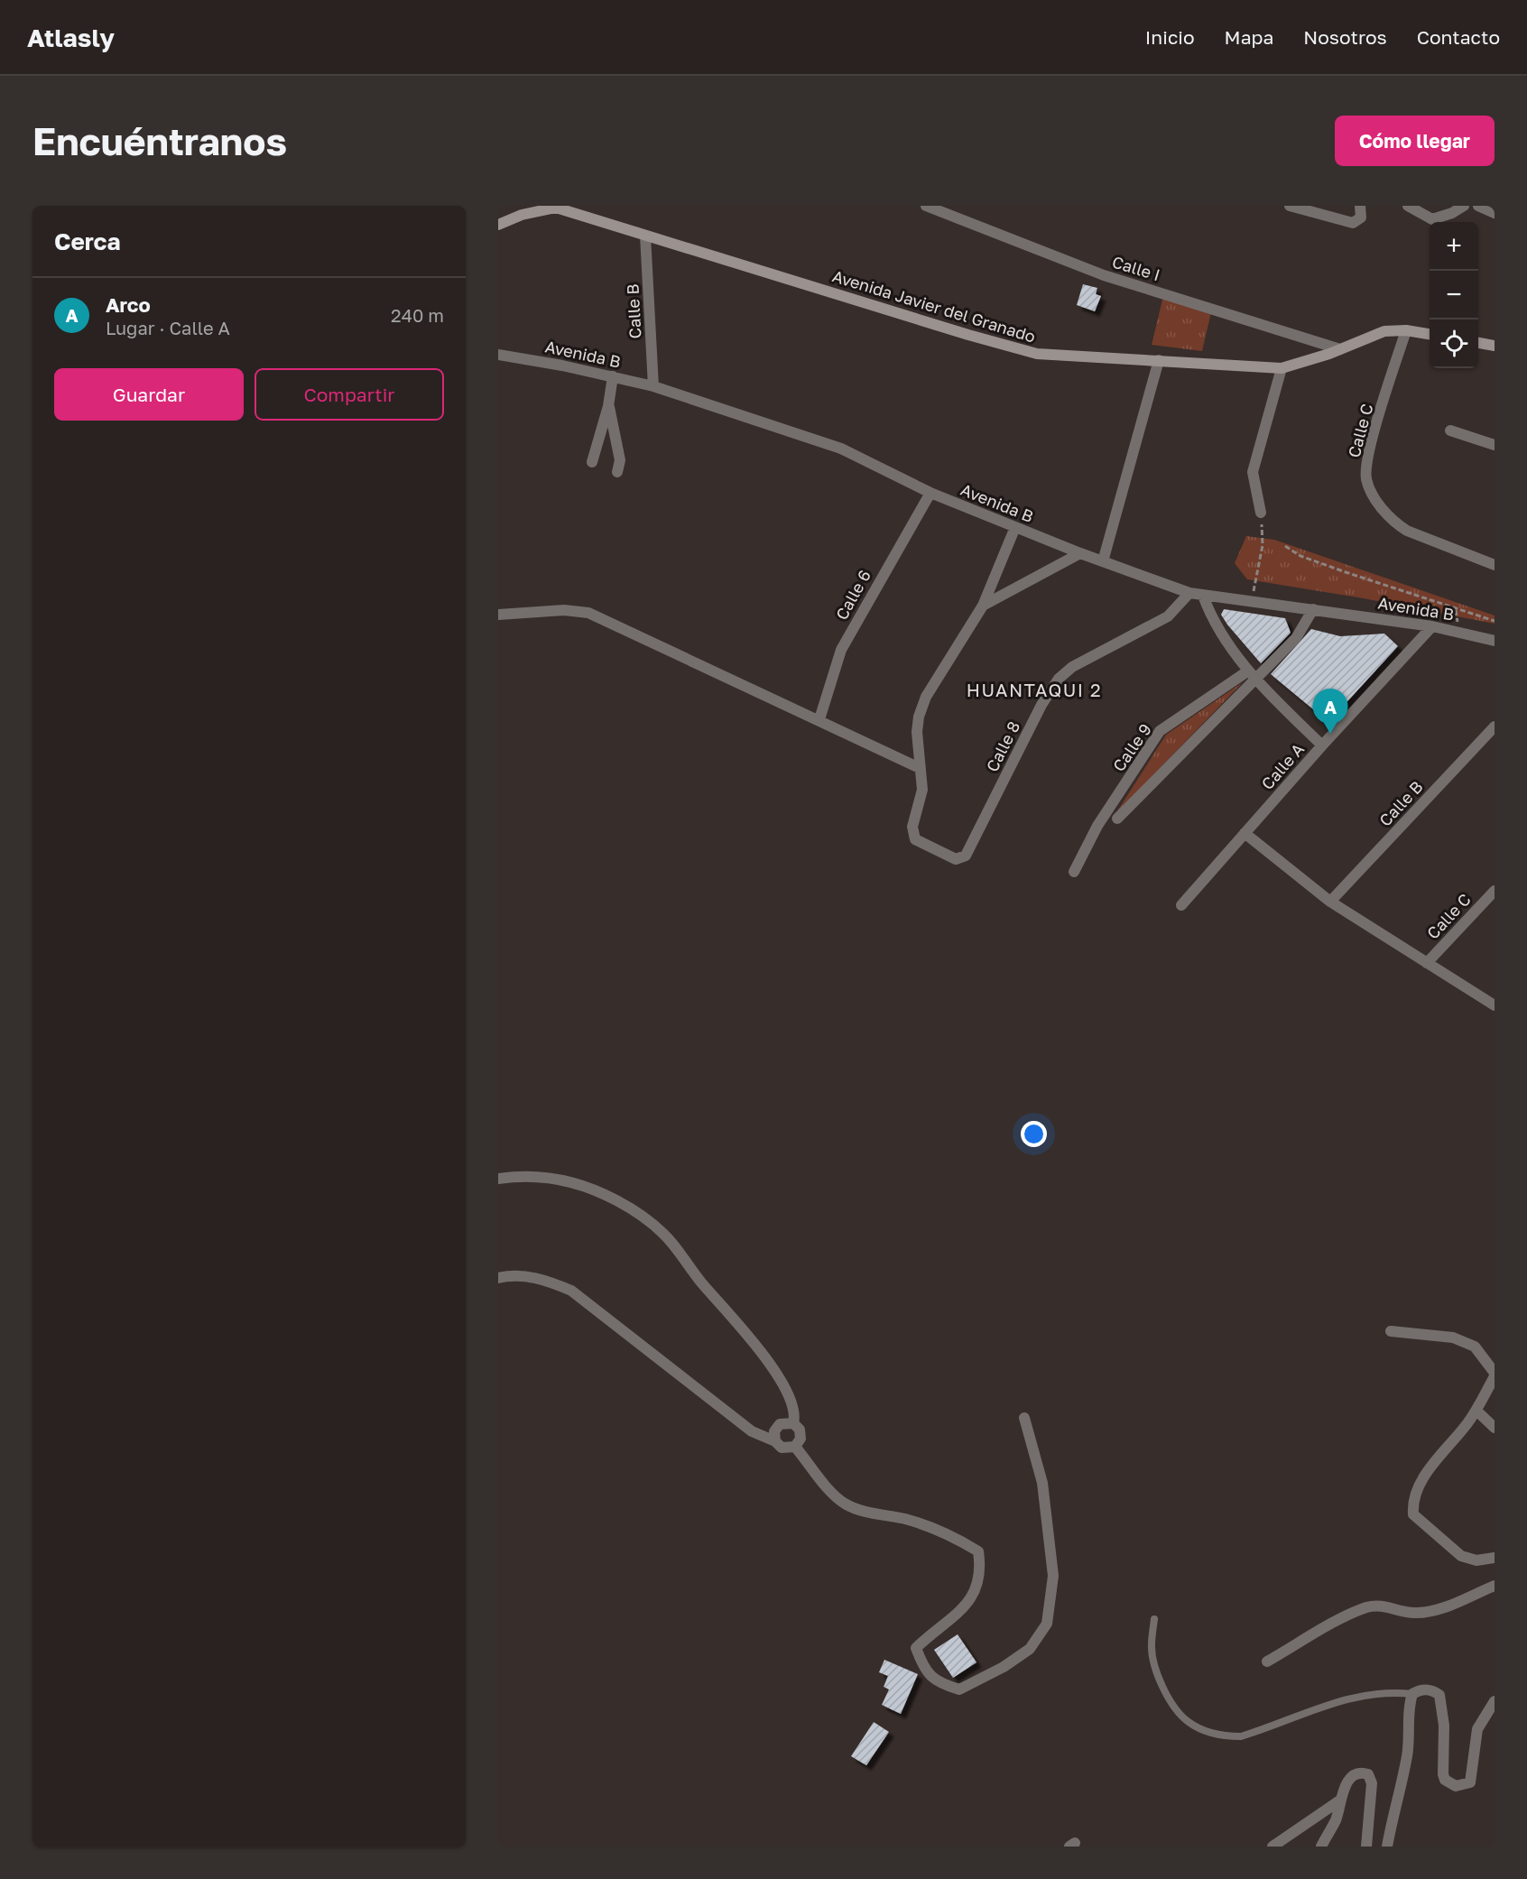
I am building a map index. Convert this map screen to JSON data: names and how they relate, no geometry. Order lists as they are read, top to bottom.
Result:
{
  "streets": {
    "street": [
      "Calle I",
      "Avenida Javier del Granado",
      "Calle B",
      "Avenida B",
      "Calle C",
      "Calle 6",
      "Calle 8",
      "Calle 9",
      "Calle A"
    ]
  },
  "crossings": [
    ["Calle I", "Avenida Javier del Granado"],
    ["Avenida Javier del Granado", "Calle B"],
    ["Avenida Javier del Granado", "Calle C"],
    ["Calle B", "Avenida B"],
    ["Avenida B", "Calle 6"],
    ["Avenida B", "Calle 8"],
    ["Avenida B", "Calle A"]
  ],
  "districts": ["HUANTAQUI 2"],
  "page": {
    "header": "Atlasly",
    "nav": [
      "Inicio",
      "Mapa",
      "Nosotros",
      "Contacto"
    ],
    "buttons": [
      "Cómo llegar",
      ["Guardar", "Compartir"]
    ],
    "title": "Encuéntranos",
    "heading": "Cerca",
    "map_buttons": ["+", "−"],
    "list": [
      {
        "mark": "A",
        "name": "Arco",
        "note": "Lugar · Calle A",
        "value": "240 m"
      }
    ],
    "pins": "A"
  }
}
